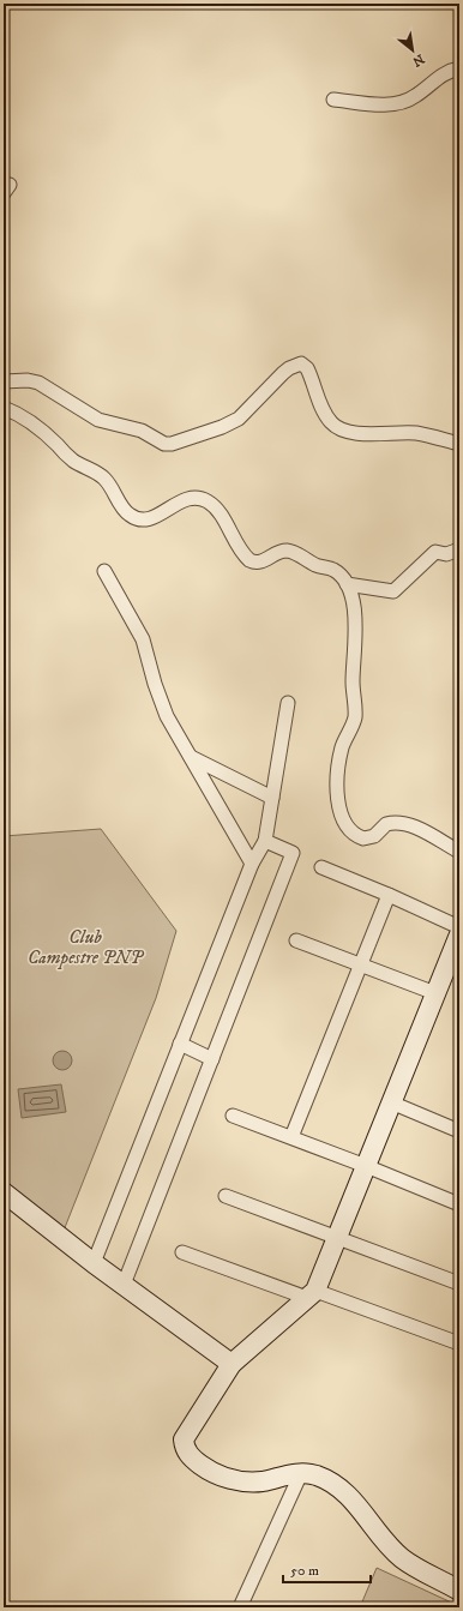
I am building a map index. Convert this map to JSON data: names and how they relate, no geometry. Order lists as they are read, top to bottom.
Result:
{
  "parks": ["Club Campestre PNP"],
  "scale_bar": "50 m",
  "north": "bottom right"
}
